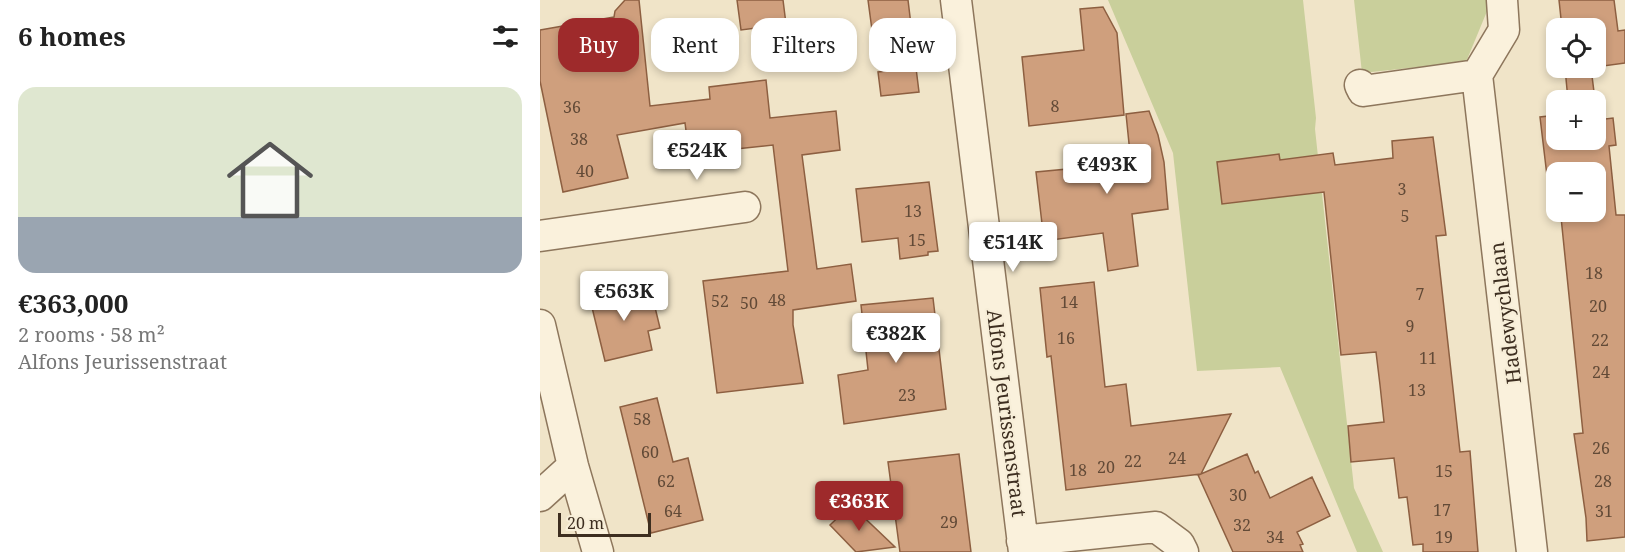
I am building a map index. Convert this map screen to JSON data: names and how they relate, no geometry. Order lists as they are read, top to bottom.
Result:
{
  "streets": {
    "street": ["Hadewychlaan", "Alfons Jeurissenstraat"]
  },
  "house_numbers": [
    "8",
    "36",
    "38",
    "40",
    "3",
    "13",
    "5",
    "15",
    "18",
    "7",
    "48",
    "52",
    "14",
    "50",
    "20",
    "9",
    "16",
    "22",
    "11",
    "24",
    "13",
    "23",
    "58",
    "26",
    "60",
    "24",
    "22",
    "20",
    "18",
    "15",
    "62",
    "28",
    "30",
    "17",
    "64",
    "31",
    "29",
    "32",
    "34",
    "19"
  ],
  "scale_bar": "20 m",
  "page": {
    "heading": "6 homes",
    "map_buttons": ["+", "−"],
    "chip": [
      "Buy",
      "Rent",
      "Filters",
      "New"
    ],
    "list": [
      {
        "name": "€363,000",
        "note": "2 rooms · 58 m² · Alfons Jeurissenstraat"
      }
    ],
    "price": [
      "€524K",
      "€493K",
      "€514K",
      "€563K",
      "€382K",
      "€363K"
    ],
    "scale": "20 m"
  }
}
